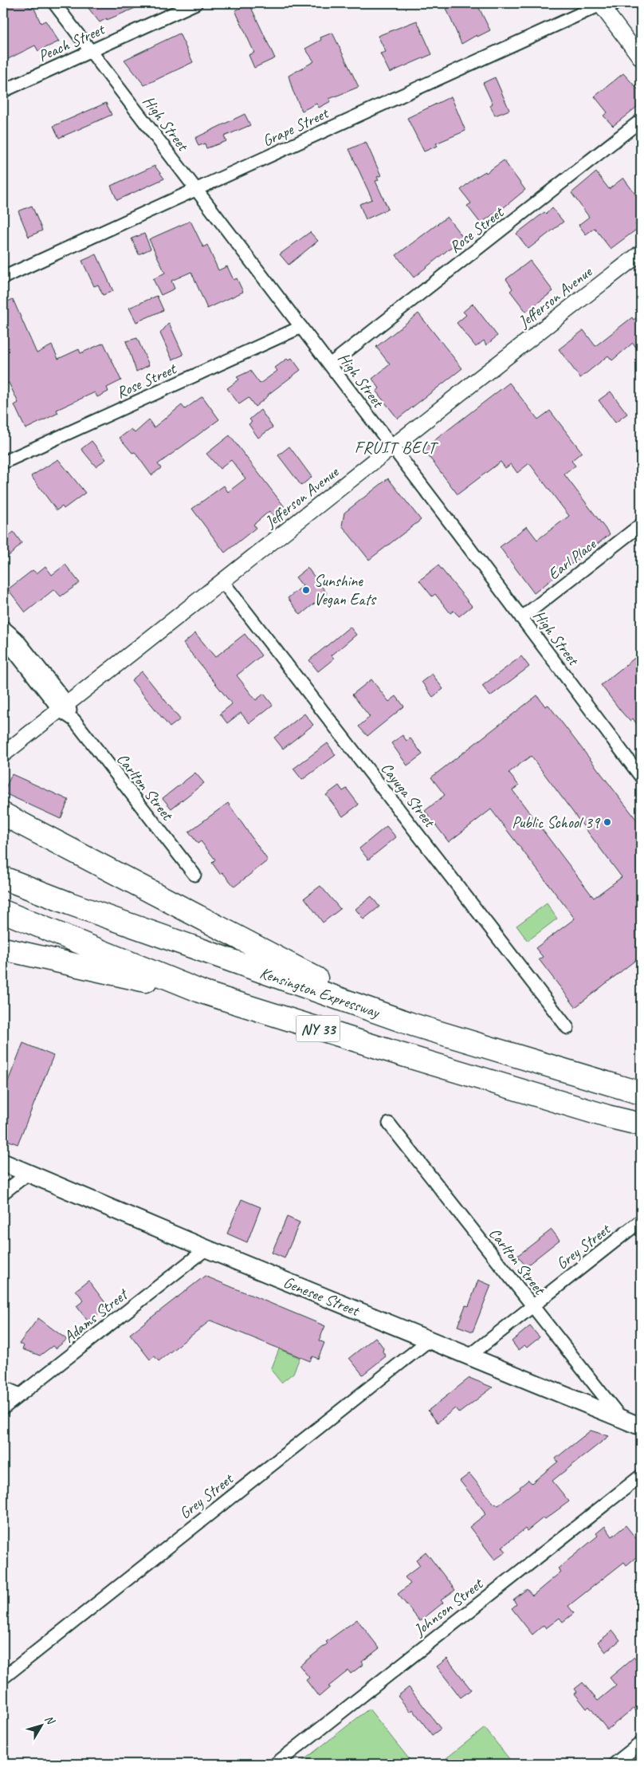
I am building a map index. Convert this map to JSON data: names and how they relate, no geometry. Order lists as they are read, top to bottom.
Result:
{
  "streets": {
    "highway": ["Kensington Expressway", "NY 33"],
    "main road": ["Genesee Street"],
    "street": [
      "Peach Street",
      "High Street",
      "Grape Street",
      "Rose Street",
      "Jefferson Avenue",
      "Earl Place",
      "Carlton Street",
      "Cayuga Street",
      "Grey Street",
      "Adams Street",
      "Johnson Street"
    ]
  },
  "crossings": [
    ["Peach Street", "High Street"],
    ["High Street", "Grape Street"],
    ["High Street", "Rose Street"],
    ["High Street", "Jefferson Avenue"],
    ["High Street", "Earl Place"],
    ["Jefferson Avenue", "Carlton Street"],
    ["Jefferson Avenue", "Cayuga Street"],
    ["Carlton Street", "Grey Street"],
    ["Carlton Street", "Genesee Street"],
    ["Grey Street", "Genesee Street"],
    ["Genesee Street", "Adams Street"]
  ],
  "districts": ["FRUIT BELT"],
  "places": ["Sunshine Vegan Eats", "Public School 39"],
  "north": "top right"
}
